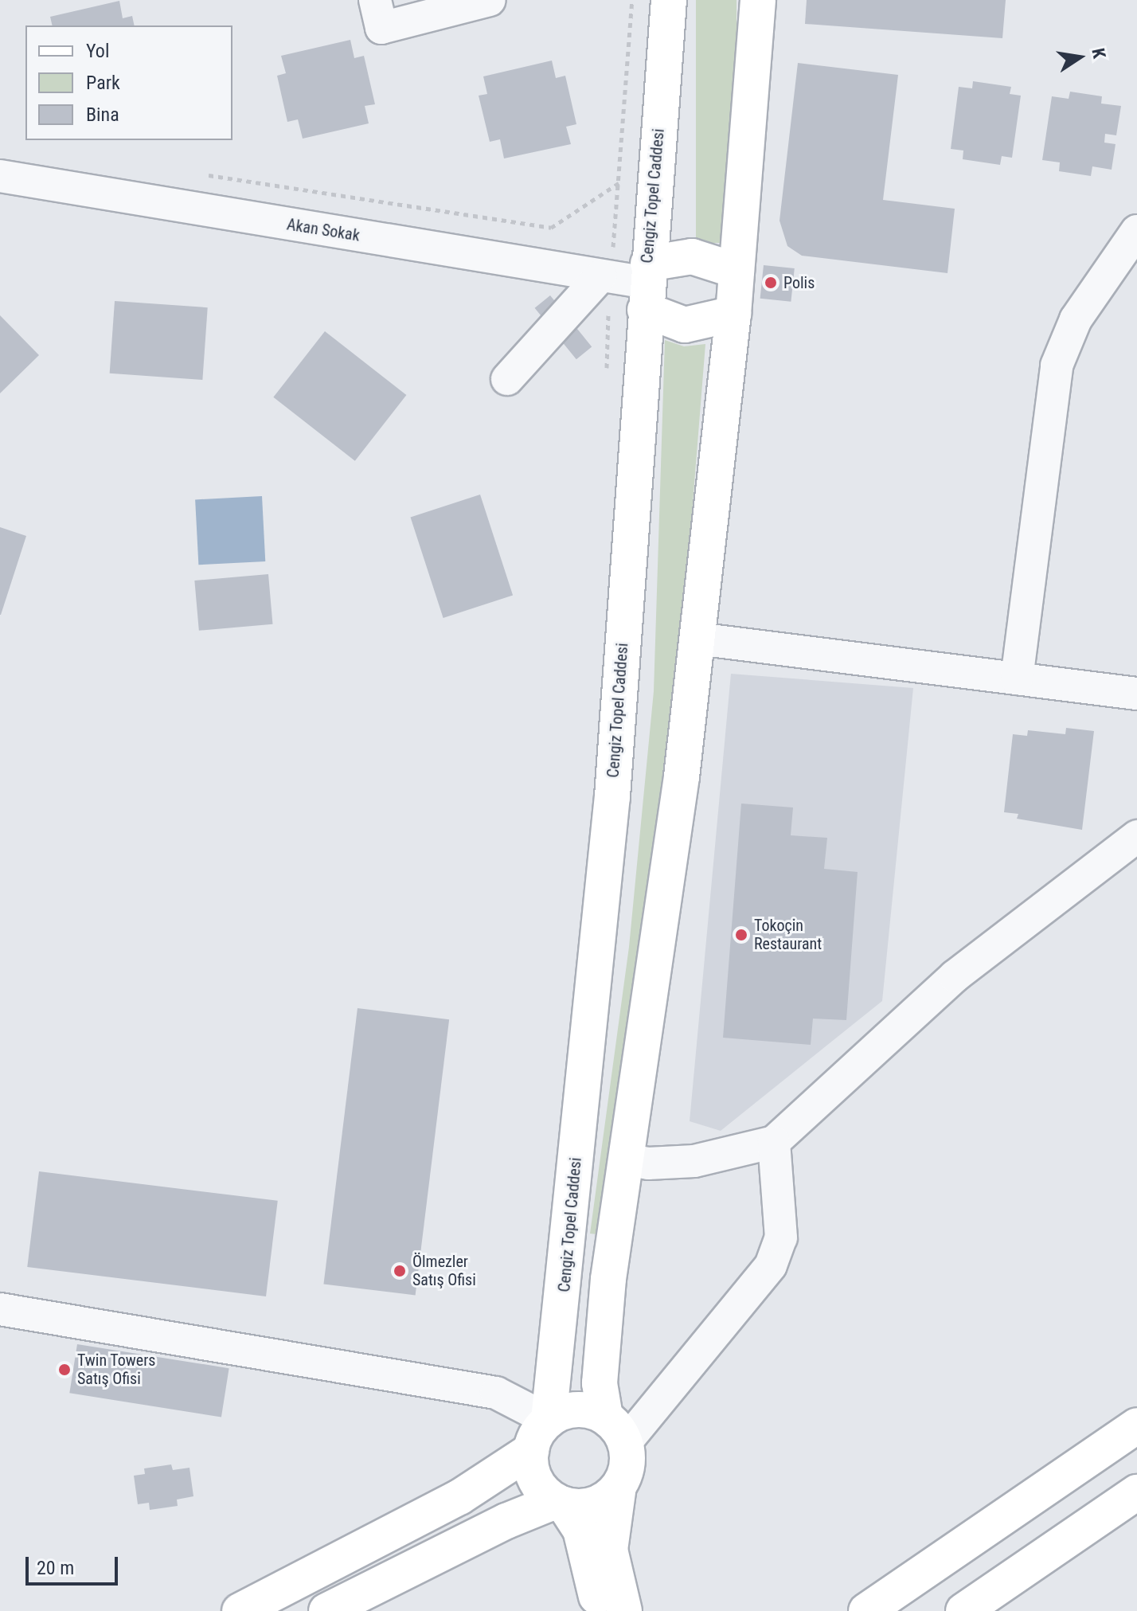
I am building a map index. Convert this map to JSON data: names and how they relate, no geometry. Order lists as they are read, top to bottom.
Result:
{
  "streets": {
    "main road": ["Cengiz Topel Caddesi"],
    "street": ["Akan Sokak"]
  },
  "crossings": [
    ["Cengiz Topel Caddesi", "Akan Sokak"]
  ],
  "places": [
    "Polis",
    "Tokoçin Restaurant",
    "Ölmezler Satış Ofisi",
    "Twin Towers Satış Ofisi"
  ],
  "legend": ["Yol", "Park", "Bina"],
  "scale_bar": "20 m",
  "north": "right"
}
